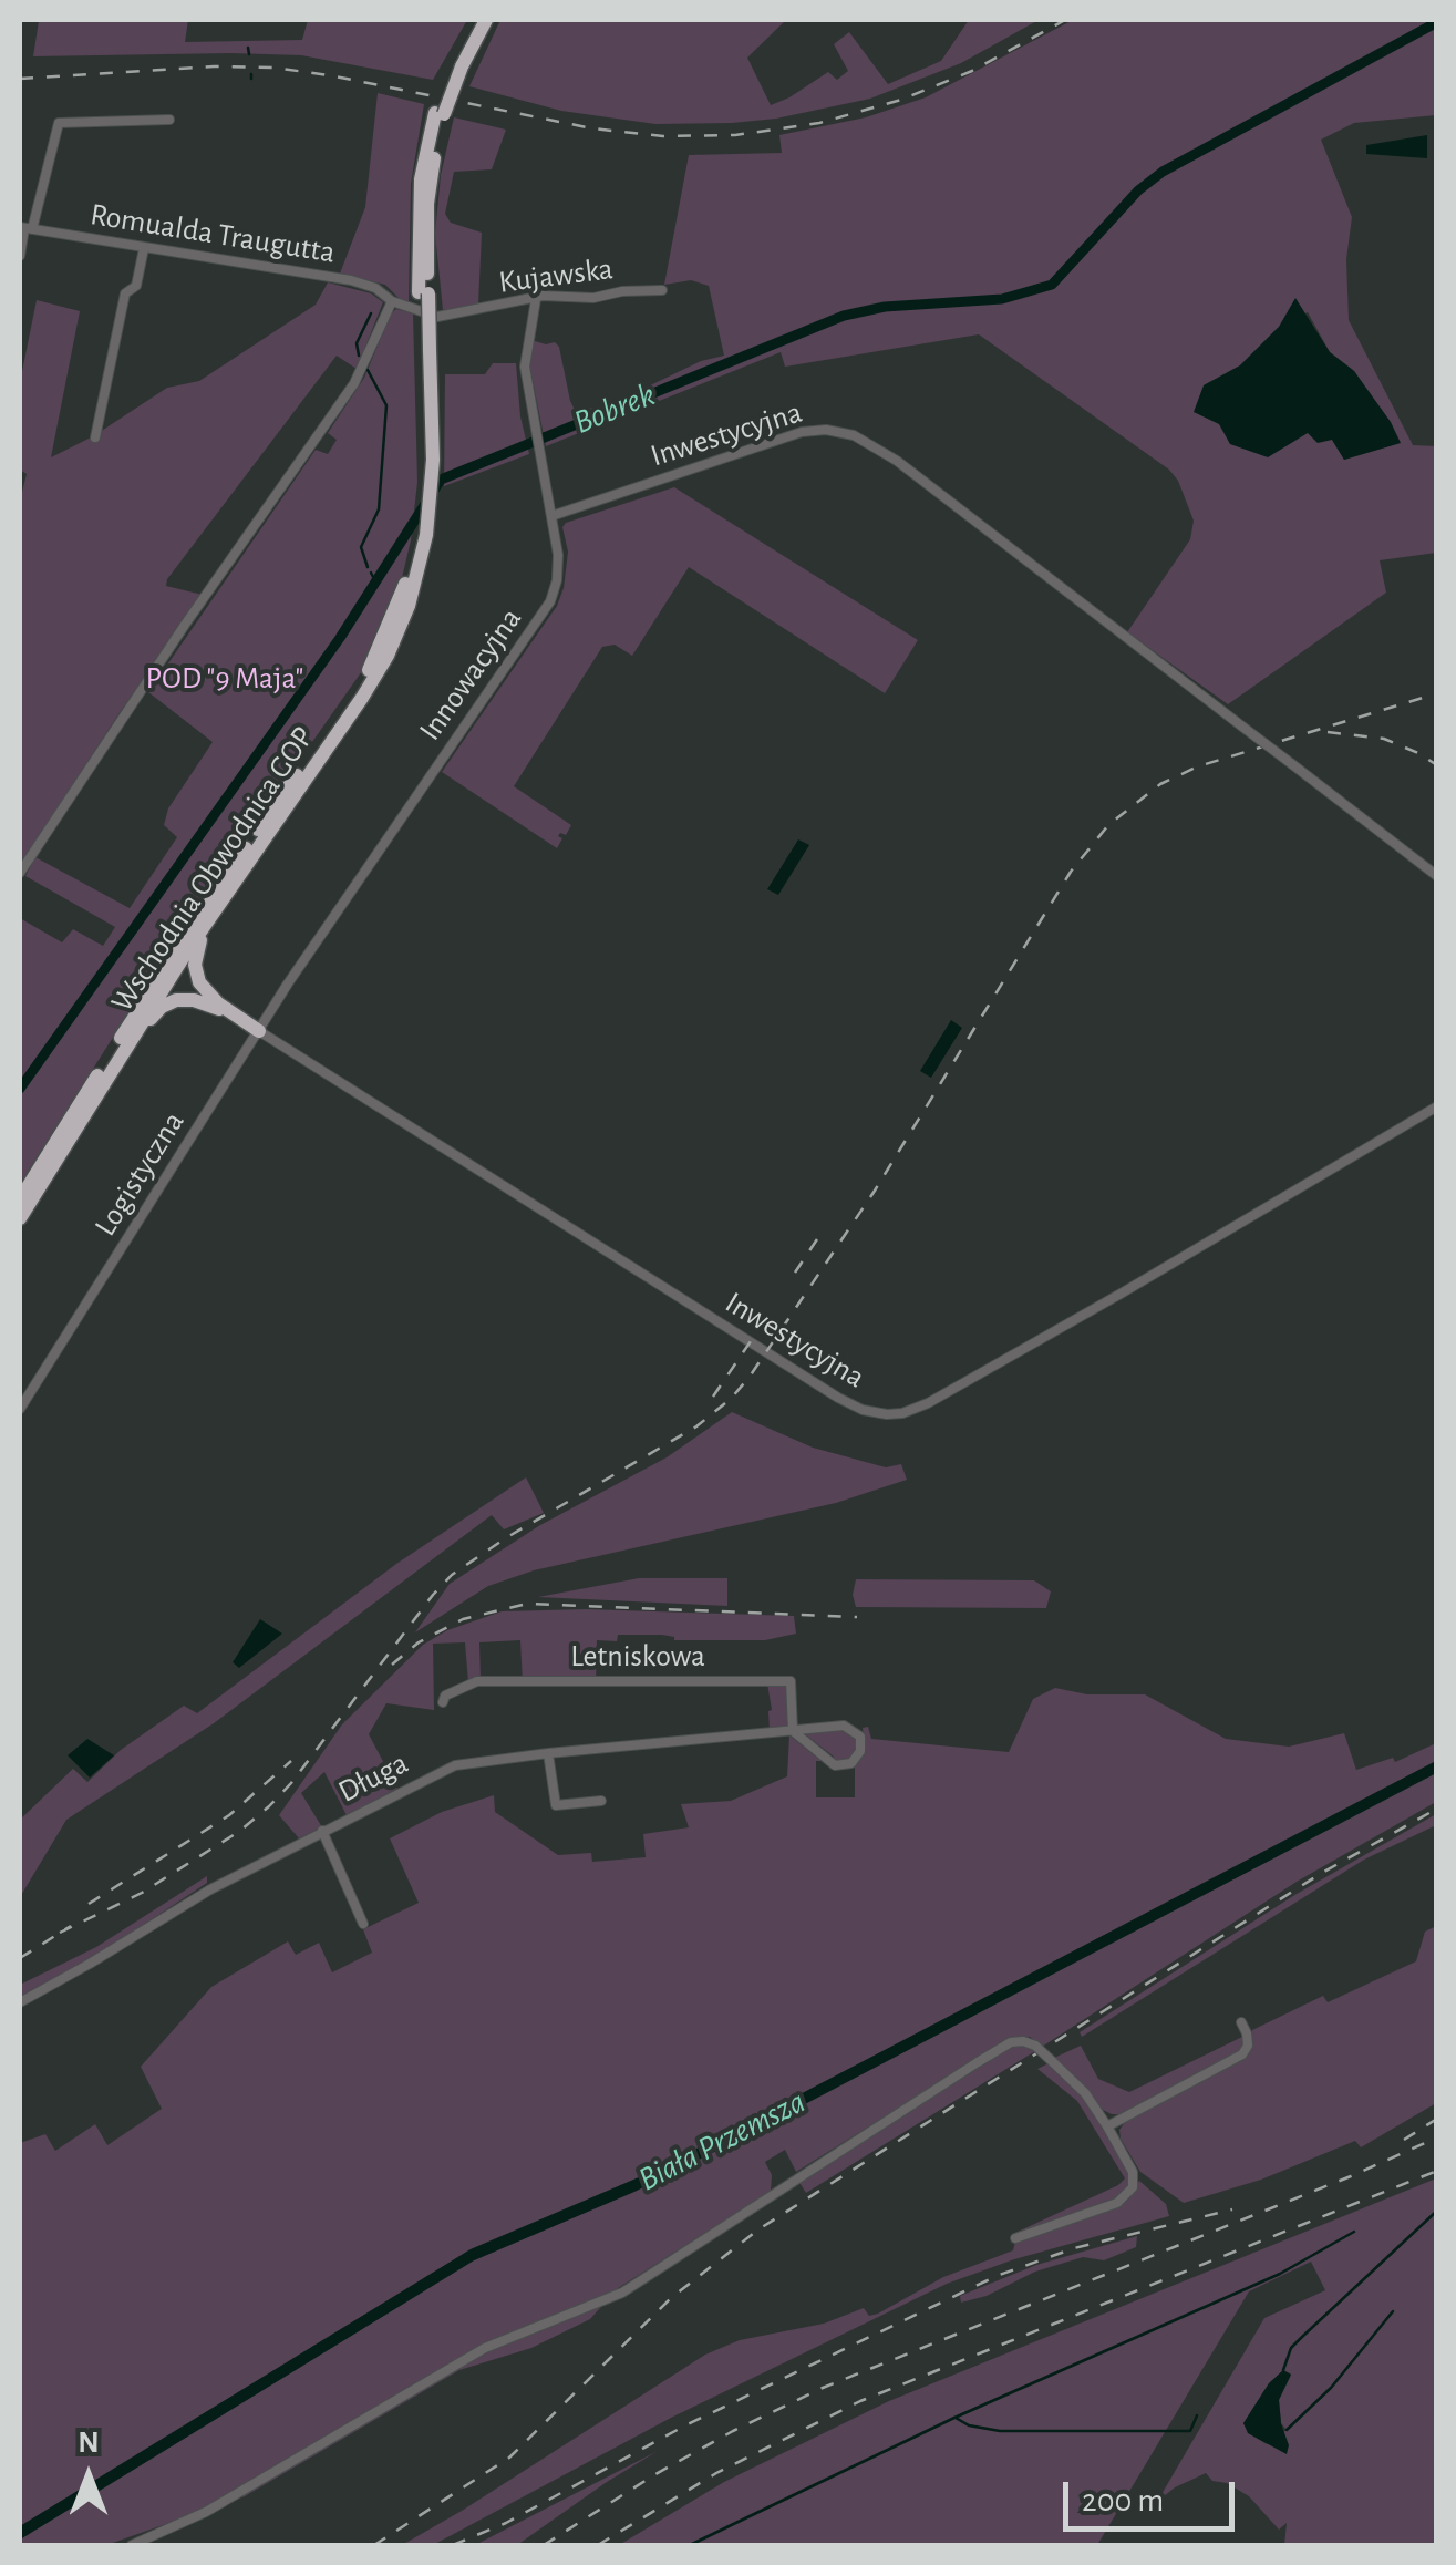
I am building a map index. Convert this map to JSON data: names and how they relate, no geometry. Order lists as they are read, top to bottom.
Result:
{
  "streets": {
    "highway": ["Wschodnia Obwodnica GOP"],
    "street": [
      "Romualda Traugutta",
      "Kujawska",
      "Inwestycyjna",
      "Innowacyjna",
      "Logistyczna",
      "Letniskowa",
      "Długa"
    ]
  },
  "crossings": [
    ["Romualda Traugutta", "Kujawska"],
    ["Kujawska", "Innowacyjna"],
    ["Inwestycyjna", "Innowacyjna"],
    ["Inwestycyjna", "Logistyczna"],
    ["Innowacyjna", "Logistyczna"],
    ["Letniskowa", "Długa"]
  ],
  "water": ["Bobrek", "Biała Przemsza"],
  "parks": ["POD \"9 Maja\""],
  "scale_bar": "200 m",
  "north": "top"
}
